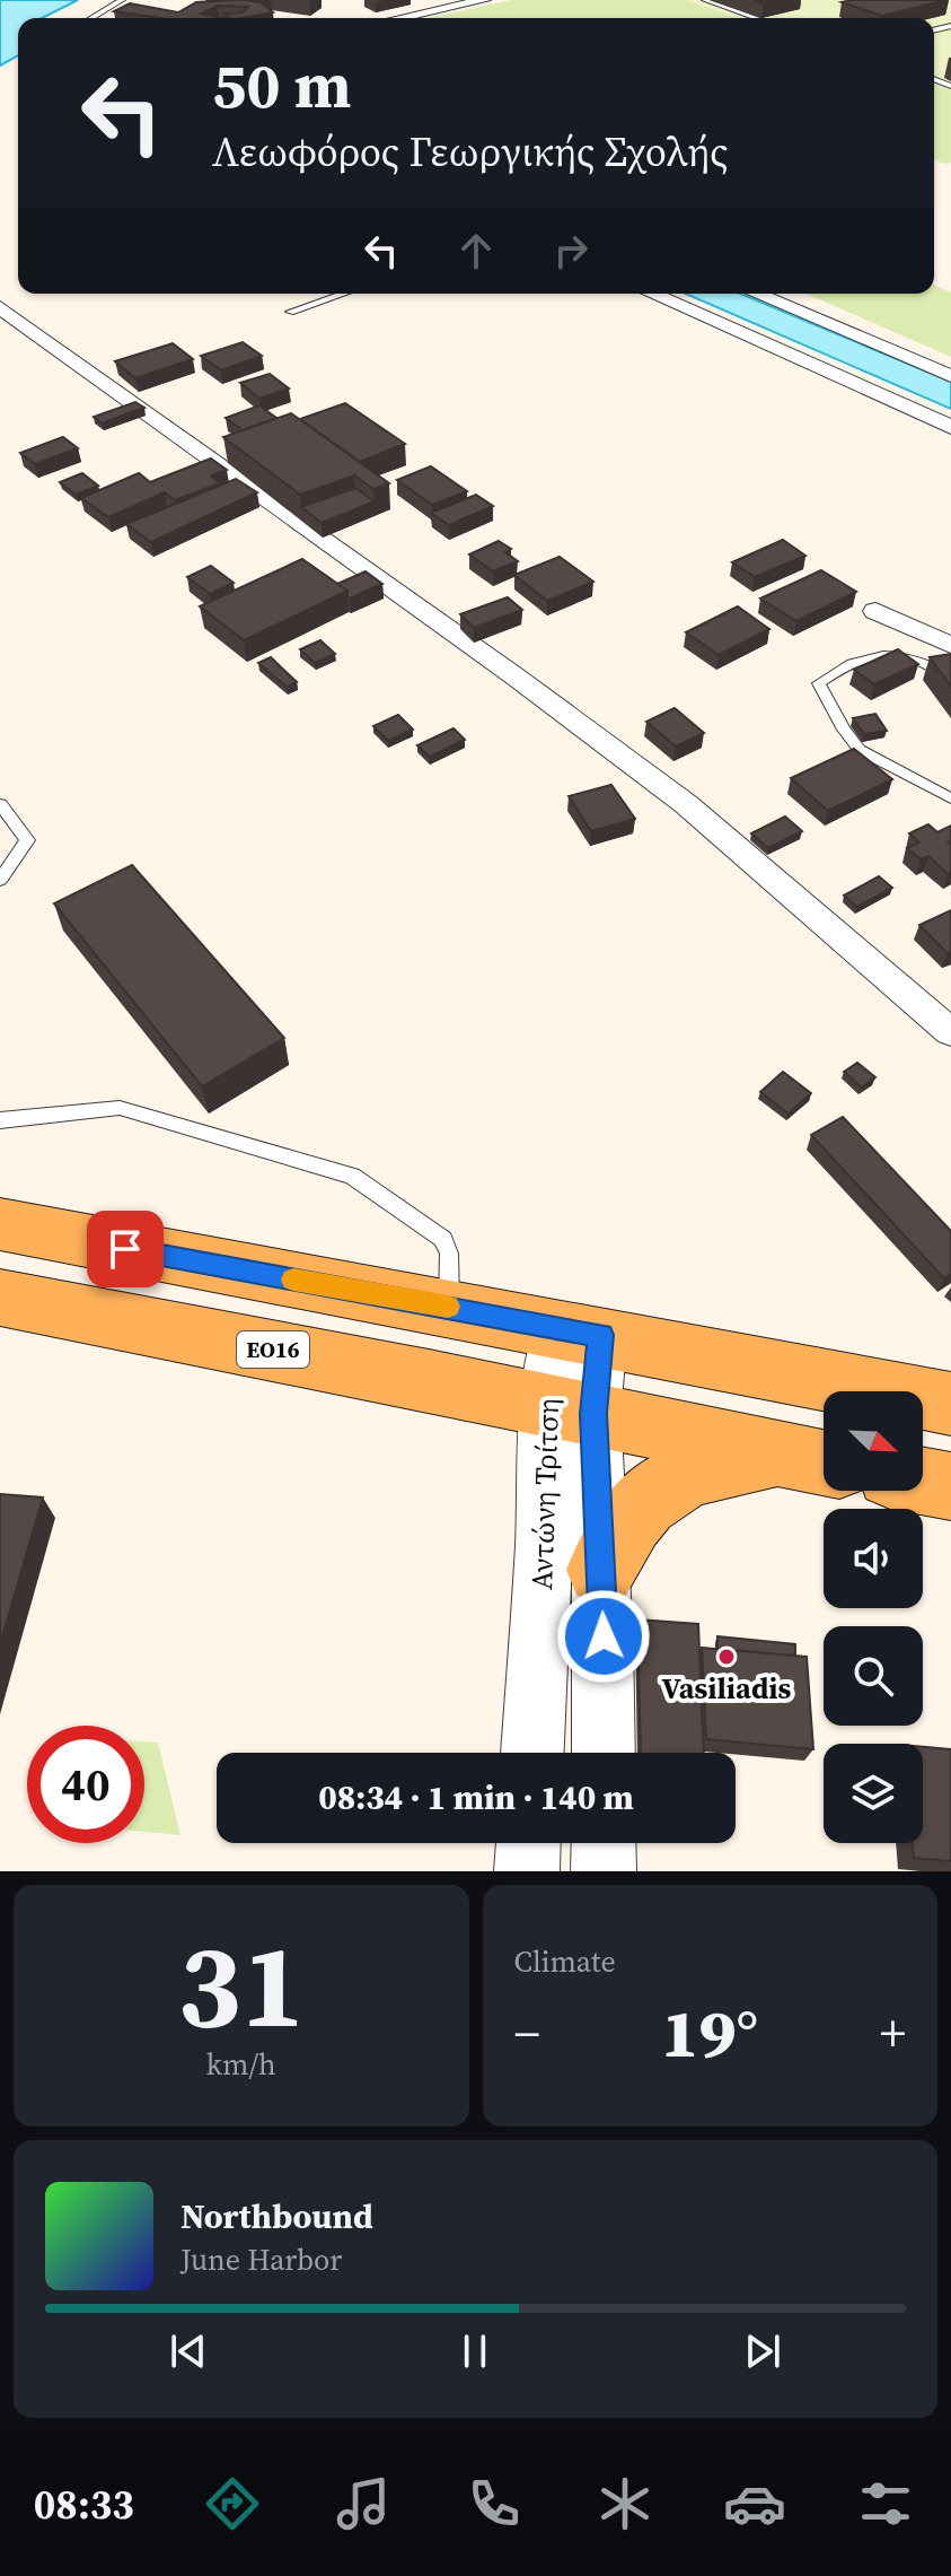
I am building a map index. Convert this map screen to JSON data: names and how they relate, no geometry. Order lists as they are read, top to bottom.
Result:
{
  "streets": {
    "main road": ["ΕΟ16"],
    "street": ["Αντώνη Τρίτση"]
  },
  "crossings": [
    ["ΕΟ16", "Αντώνη Τρίτση"]
  ],
  "places": ["Vasiliadis"],
  "north": "bottom right",
  "page": {
    "turn": ["50 m", "Λεωφόρος Γεωργικής Σχολής"],
    "limit": "40",
    "trip": "08:34 · 1 min · 140 m",
    "tile": [
      ["31", "km/h"],
      "Climate"
    ],
    "heat": ["−", "19°", "+"],
    "song": ["Northbound", "June Harbor"],
    "tabs": "08:33"
  }
}
